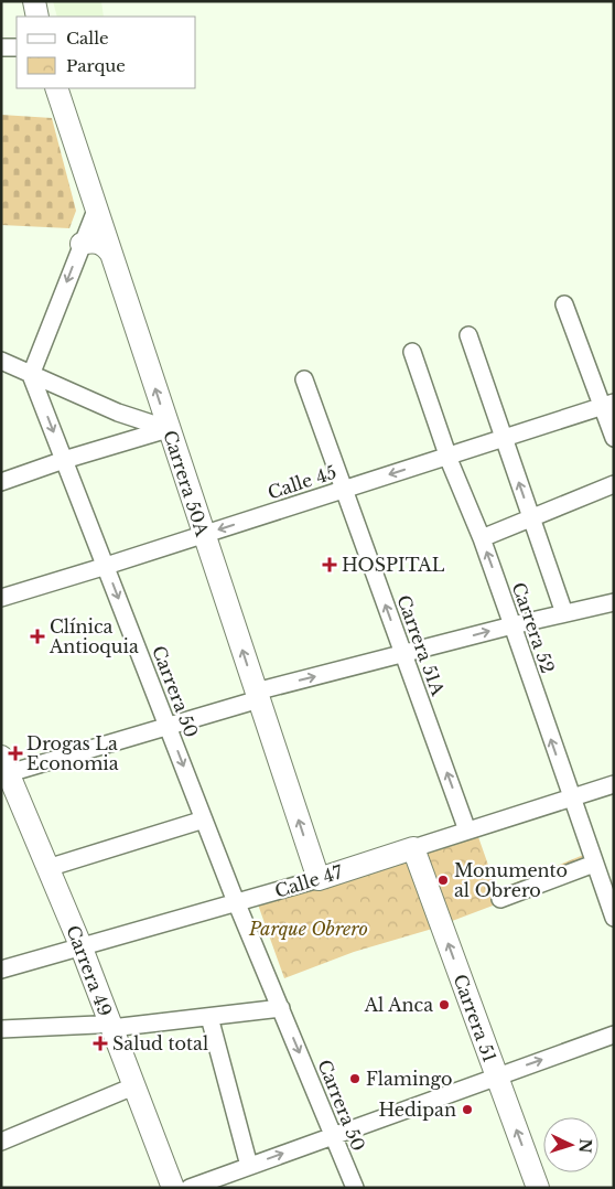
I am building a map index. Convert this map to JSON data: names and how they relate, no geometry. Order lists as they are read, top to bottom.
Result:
{
  "streets": {
    "main road": [
      "Carrera 50A",
      "Calle 47",
      "Carrera 49",
      "Carrera 51"
    ],
    "street": [
      "Calle 45",
      "Carrera 52",
      "Carrera 51A",
      "Carrera 50"
    ]
  },
  "crossings": [
    ["Calle 45", "Carrera 50A"],
    ["Calle 45", "Carrera 52"],
    ["Calle 45", "Carrera 51A"],
    ["Calle 45", "Carrera 50"],
    ["Carrera 50A", "Calle 47"],
    ["Carrera 52", "Calle 47"],
    ["Carrera 51A", "Calle 47"],
    ["Carrera 50", "Calle 47"],
    ["Calle 47", "Carrera 49"],
    ["Calle 47", "Carrera 51"]
  ],
  "one_way": [
    "Calle 45",
    "Carrera 50A",
    "Carrera 51A",
    "Carrera 51"
  ],
  "parks": ["Parque Obrero"],
  "places": {
    "health": [
      "HOSPITAL",
      "Clínica Antioquia",
      "Drogas La Economia",
      "Salud total"
    ],
    "other": [
      "Monumento al Obrero",
      "Al Anca",
      "Flamingo",
      "Hedipan"
    ]
  },
  "legend": ["Calle", "Parque"],
  "north": "right"
}
